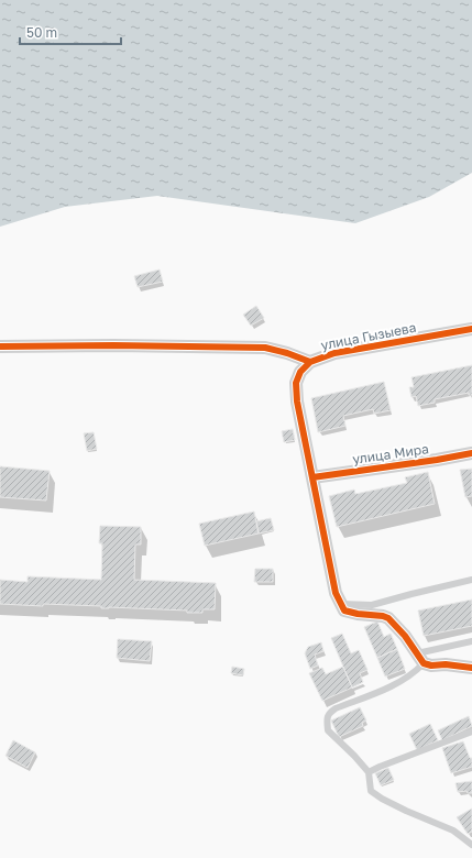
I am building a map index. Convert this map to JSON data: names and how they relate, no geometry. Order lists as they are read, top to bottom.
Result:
{
  "streets": {
    "street": ["улица Гызыева", "улица Мира"]
  },
  "crossings": [
    ["улица Гызыева", "улица Мира"]
  ],
  "scale_bar": "50 m"
}
